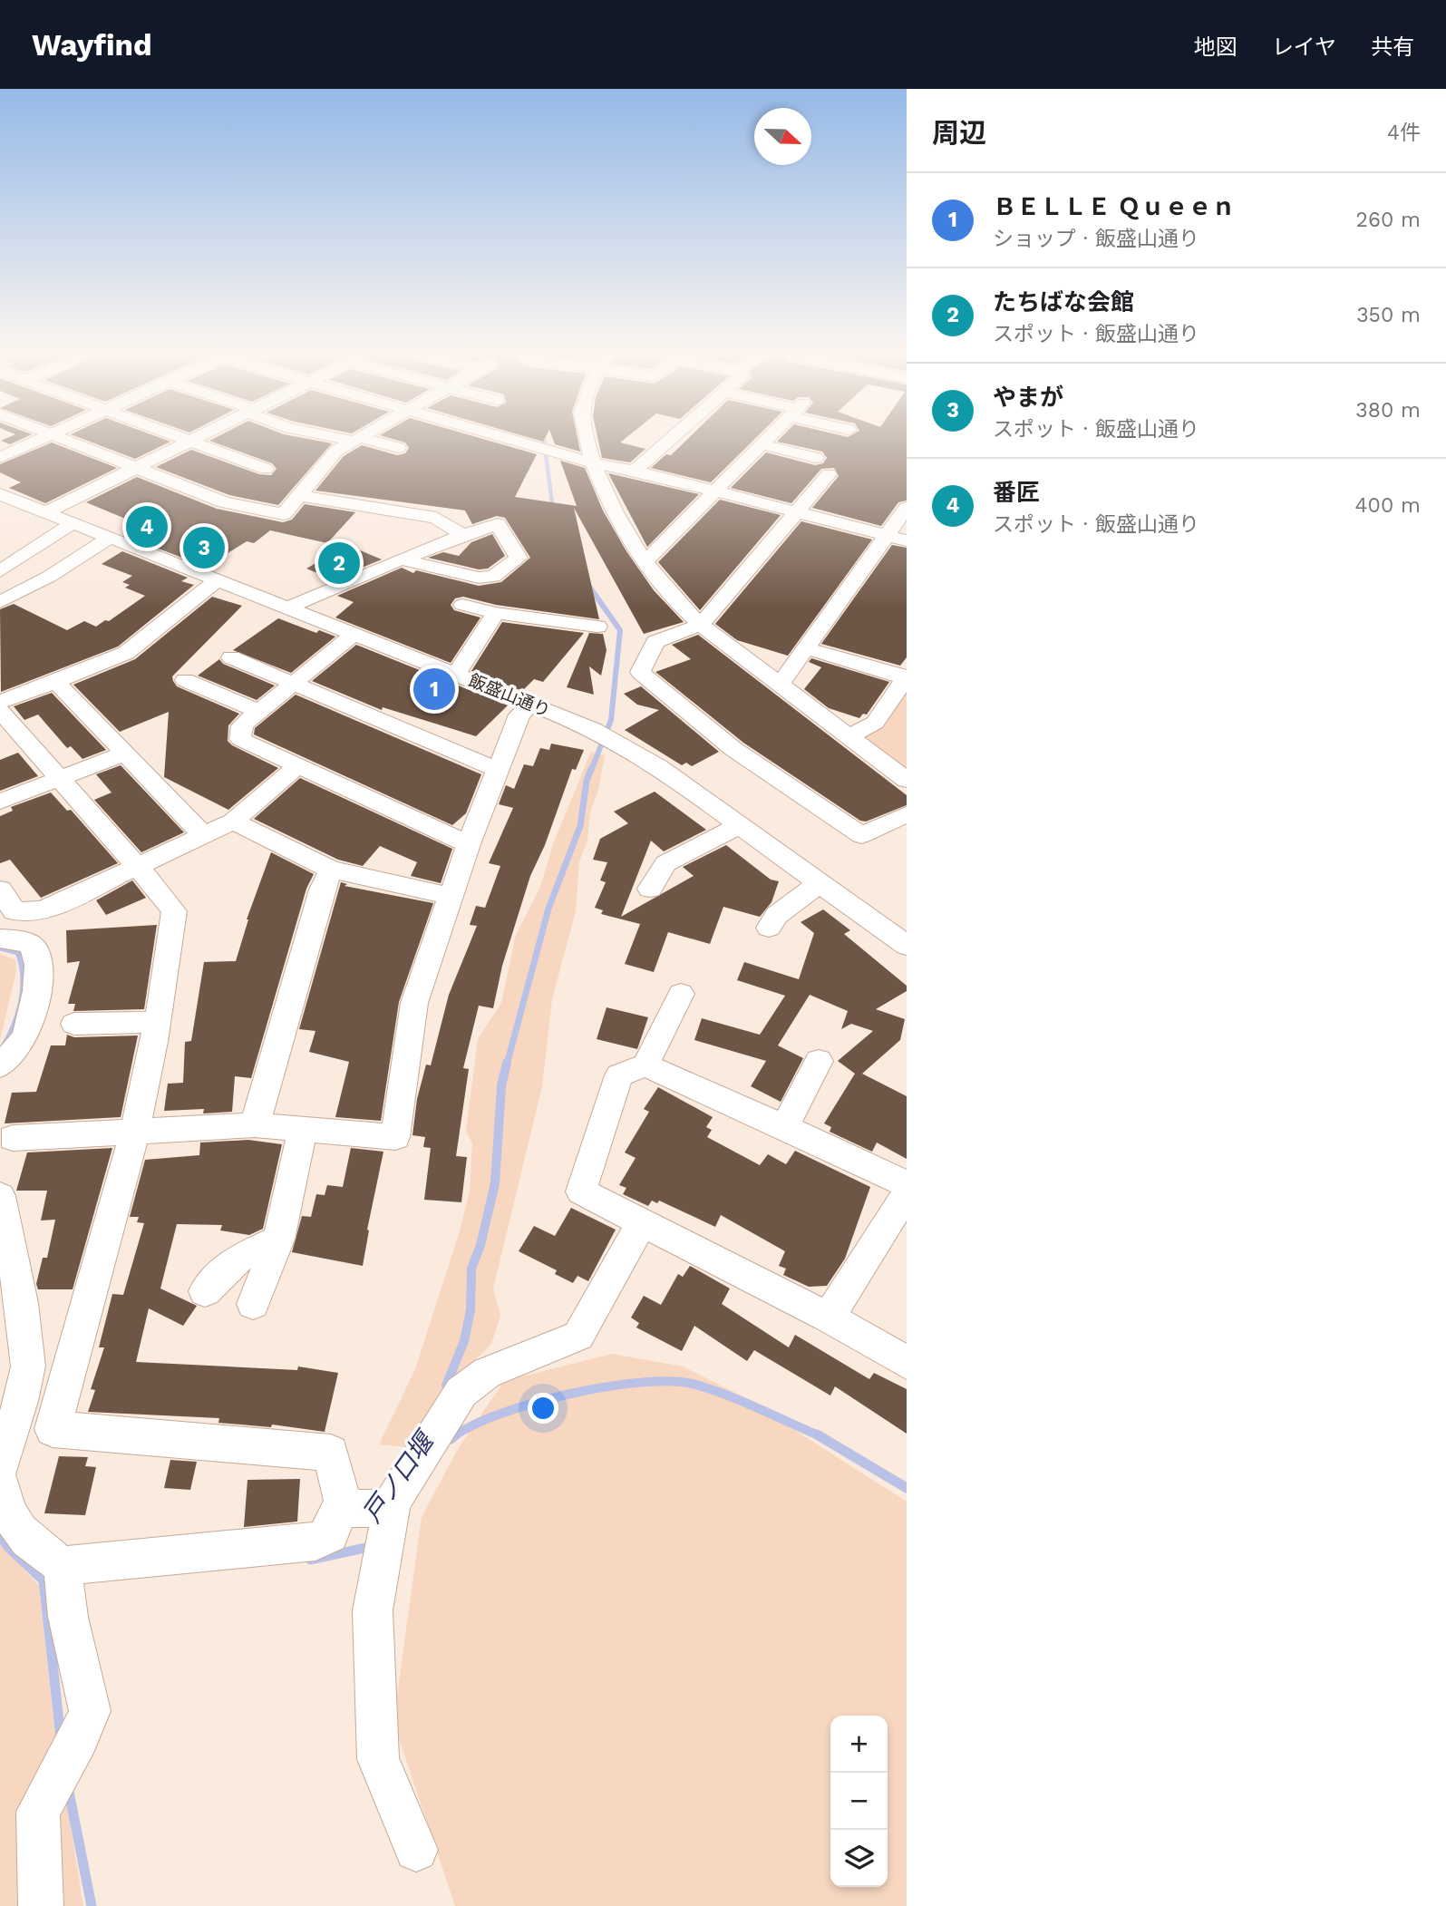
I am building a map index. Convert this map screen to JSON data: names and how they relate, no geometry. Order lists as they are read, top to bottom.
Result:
{
  "streets": {
    "street": ["飯盛山通り"]
  },
  "water": ["戸ノ口堰"],
  "north": "right",
  "page": {
    "header": "Wayfind",
    "nav": ["地図", "レイヤ", "共有"],
    "heading": ["周辺", "4件"],
    "list": [
      {
        "mark": "1",
        "name": "ＢＥＬＬＥ Ｑｕｅｅｎ",
        "note": "ショップ · 飯盛山通り",
        "value": "260 m"
      },
      {
        "mark": "2",
        "name": "たちばな会館",
        "note": "スポット · 飯盛山通り",
        "value": "350 m"
      },
      {
        "mark": "3",
        "name": "やまが",
        "note": "スポット · 飯盛山通り",
        "value": "380 m"
      },
      {
        "mark": "4",
        "name": "番匠",
        "note": "スポット · 飯盛山通り",
        "value": "400 m"
      }
    ],
    "pins": [
      "4",
      "3",
      "2",
      "1"
    ],
    "map_buttons": ["+", "−"]
  }
}
